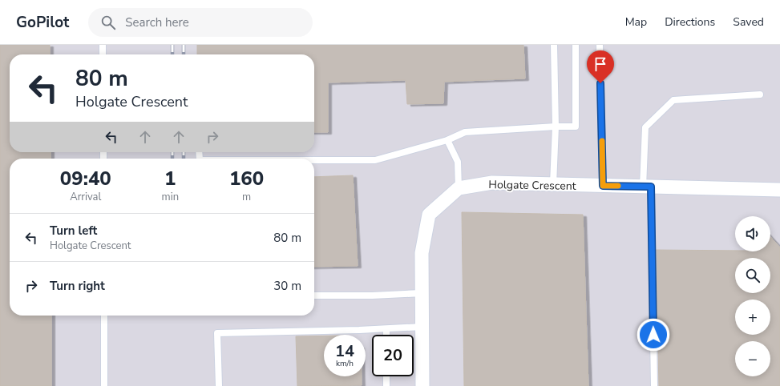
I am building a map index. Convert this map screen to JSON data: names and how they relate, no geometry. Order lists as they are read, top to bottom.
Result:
{
  "streets": {
    "street": ["Holgate Crescent"]
  },
  "page": {
    "header": "GoPilot",
    "search": "Search here",
    "nav": ["Map", "Directions", "Saved"],
    "turn": ["80 m", "Holgate Crescent"],
    "eta": [
      "09:40",
      "Arrival",
      "1",
      "min",
      "160",
      "m"
    ],
    "list": [
      {
        "name": "Turn left",
        "note": "Holgate Crescent",
        "value": "80 m"
      },
      {
        "name": "Turn right",
        "value": "30 m"
      }
    ],
    "map_buttons": ["+", "−"],
    "speed": "14 km/h",
    "limit": "20"
  }
}
